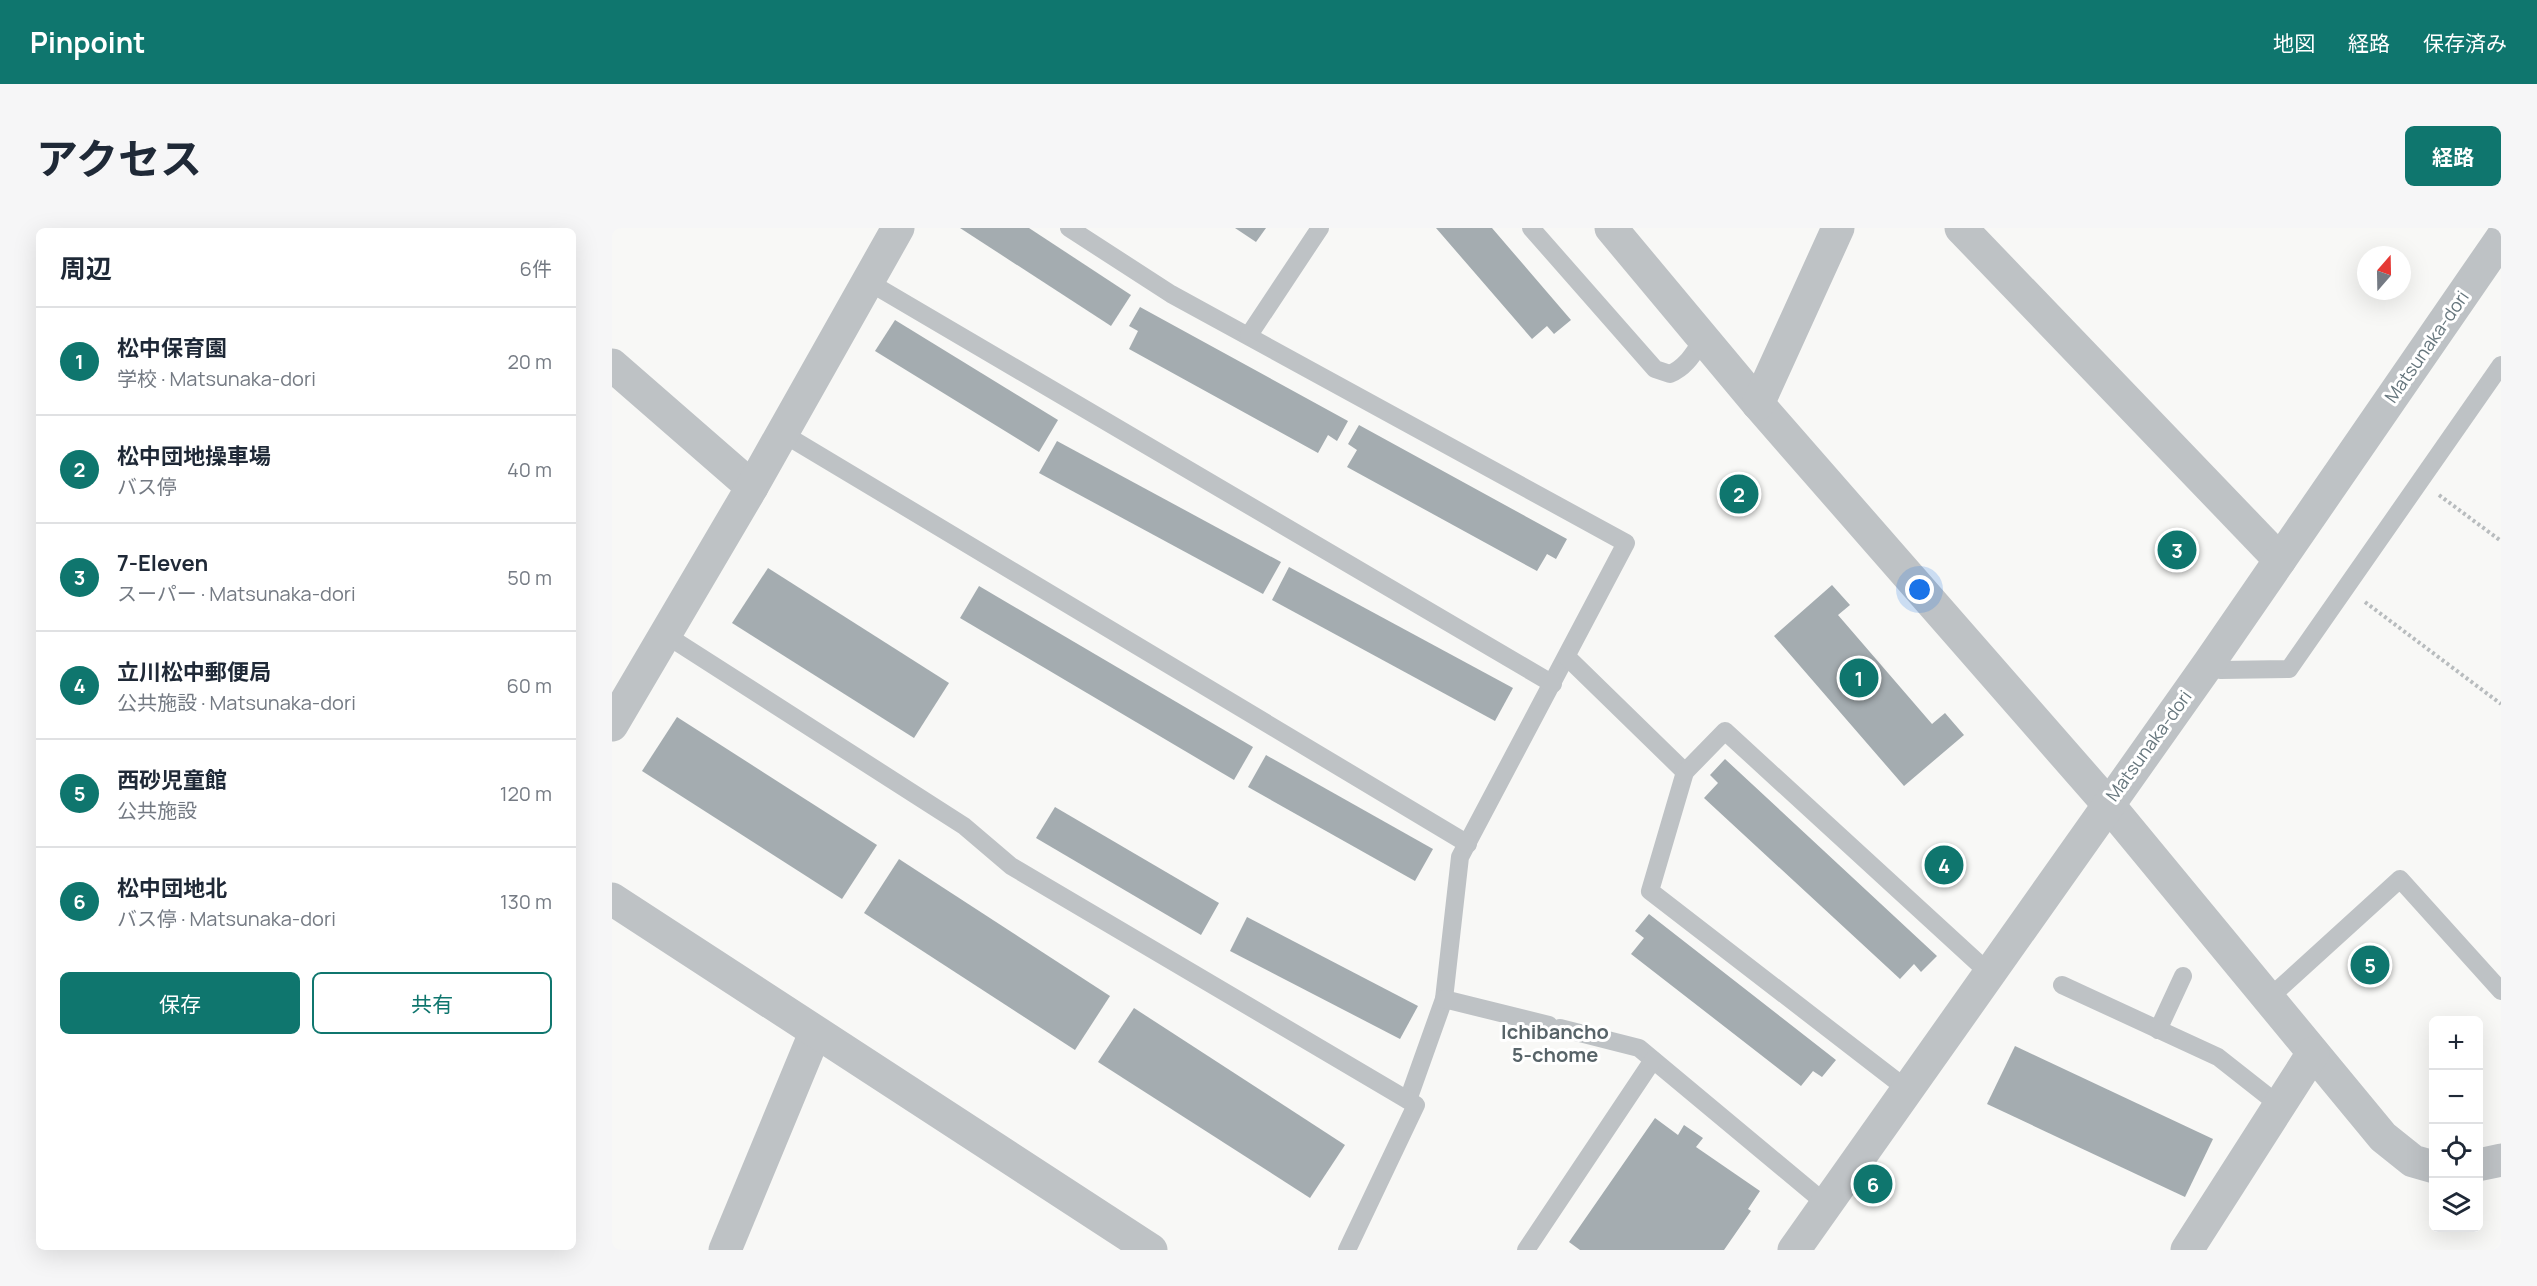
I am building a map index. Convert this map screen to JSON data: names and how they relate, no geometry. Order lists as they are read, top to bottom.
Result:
{
  "streets": {
    "street": ["Matsunaka-dori"]
  },
  "districts": ["Ichibancho 5-chome"],
  "north": "top",
  "page": {
    "header": "Pinpoint",
    "nav": ["地図", "経路", "保存済み"],
    "title": "アクセス",
    "buttons": [
      "経路",
      ["保存", "共有"]
    ],
    "heading": ["周辺", "6件"],
    "list": [
      {
        "mark": "1",
        "name": "松中保育園",
        "note": "学校 · Matsunaka-dori",
        "value": "20 m"
      },
      {
        "mark": "2",
        "name": "松中団地操車場",
        "note": "バス停",
        "value": "40 m"
      },
      {
        "mark": "3",
        "name": "7-Eleven",
        "note": "スーパー · Matsunaka-dori",
        "value": "50 m"
      },
      {
        "mark": "4",
        "name": "立川松中郵便局",
        "note": "公共施設 · Matsunaka-dori",
        "value": "60 m"
      },
      {
        "mark": "5",
        "name": "西砂児童館",
        "note": "公共施設",
        "value": "120 m"
      },
      {
        "mark": "6",
        "name": "松中団地北",
        "note": "バス停 · Matsunaka-dori",
        "value": "130 m"
      }
    ],
    "pins": [
      "2",
      "3",
      "1",
      "4",
      "5",
      "6"
    ],
    "map_buttons": ["+", "−"]
  }
}
